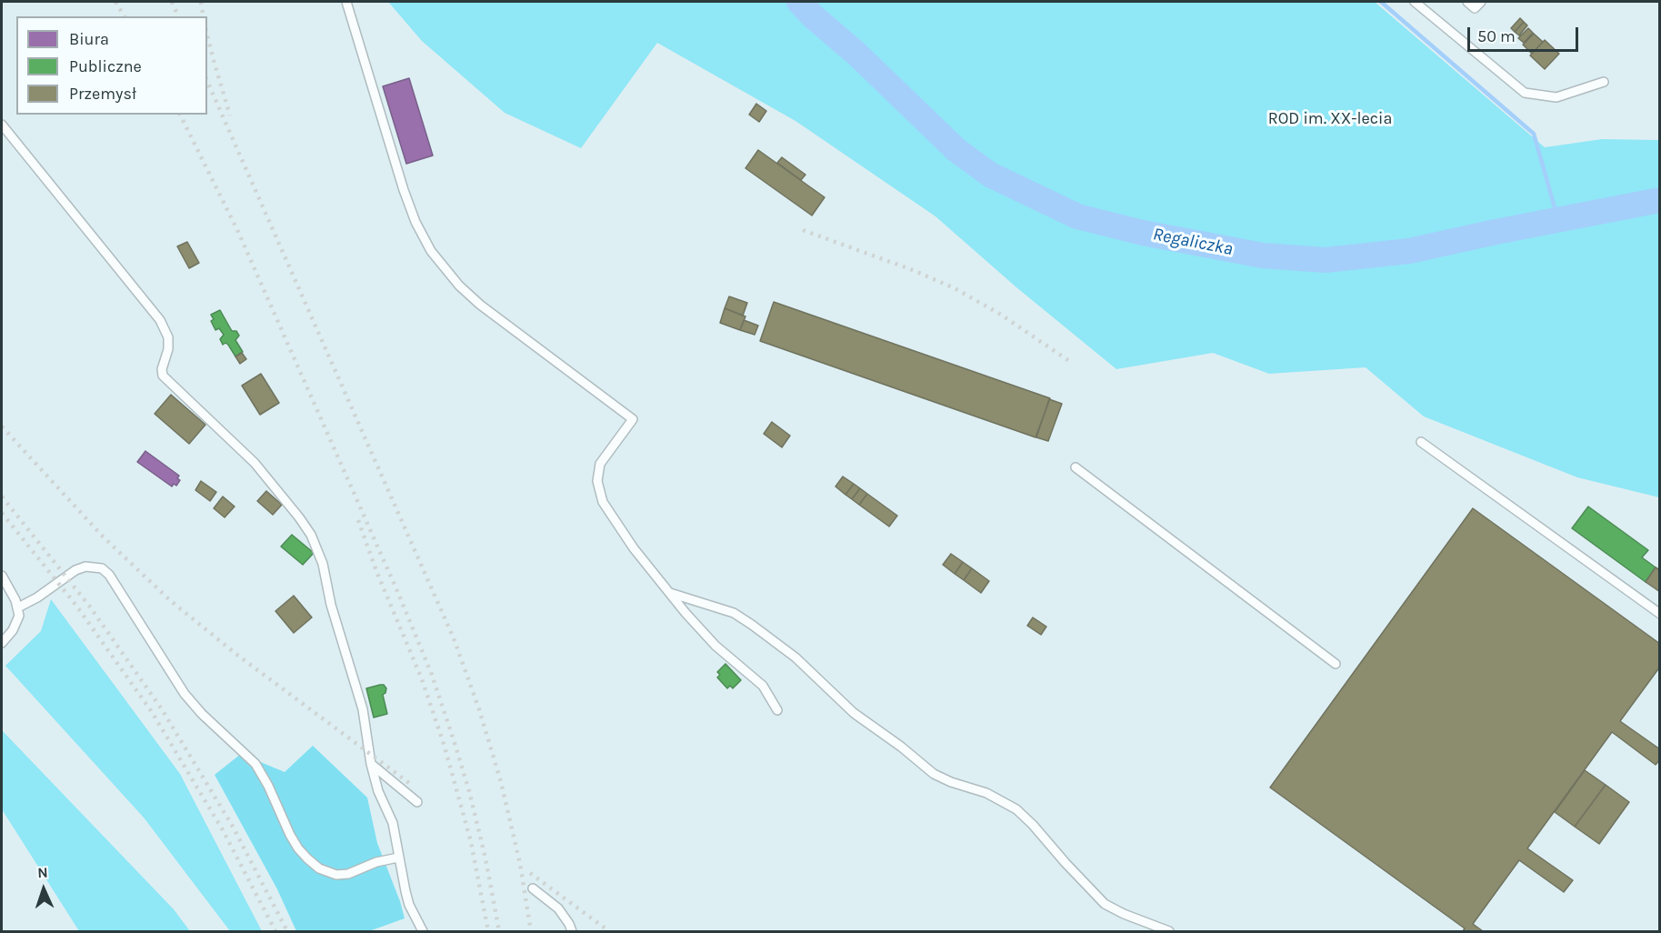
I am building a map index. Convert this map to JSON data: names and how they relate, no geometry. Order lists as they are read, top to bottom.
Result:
{
  "water": ["Regaliczka"],
  "parks": ["ROD im. XX-lecia"],
  "legend": ["Biura", "Publiczne", "Przemysł"],
  "scale_bar": "50 m",
  "north": "top"
}
